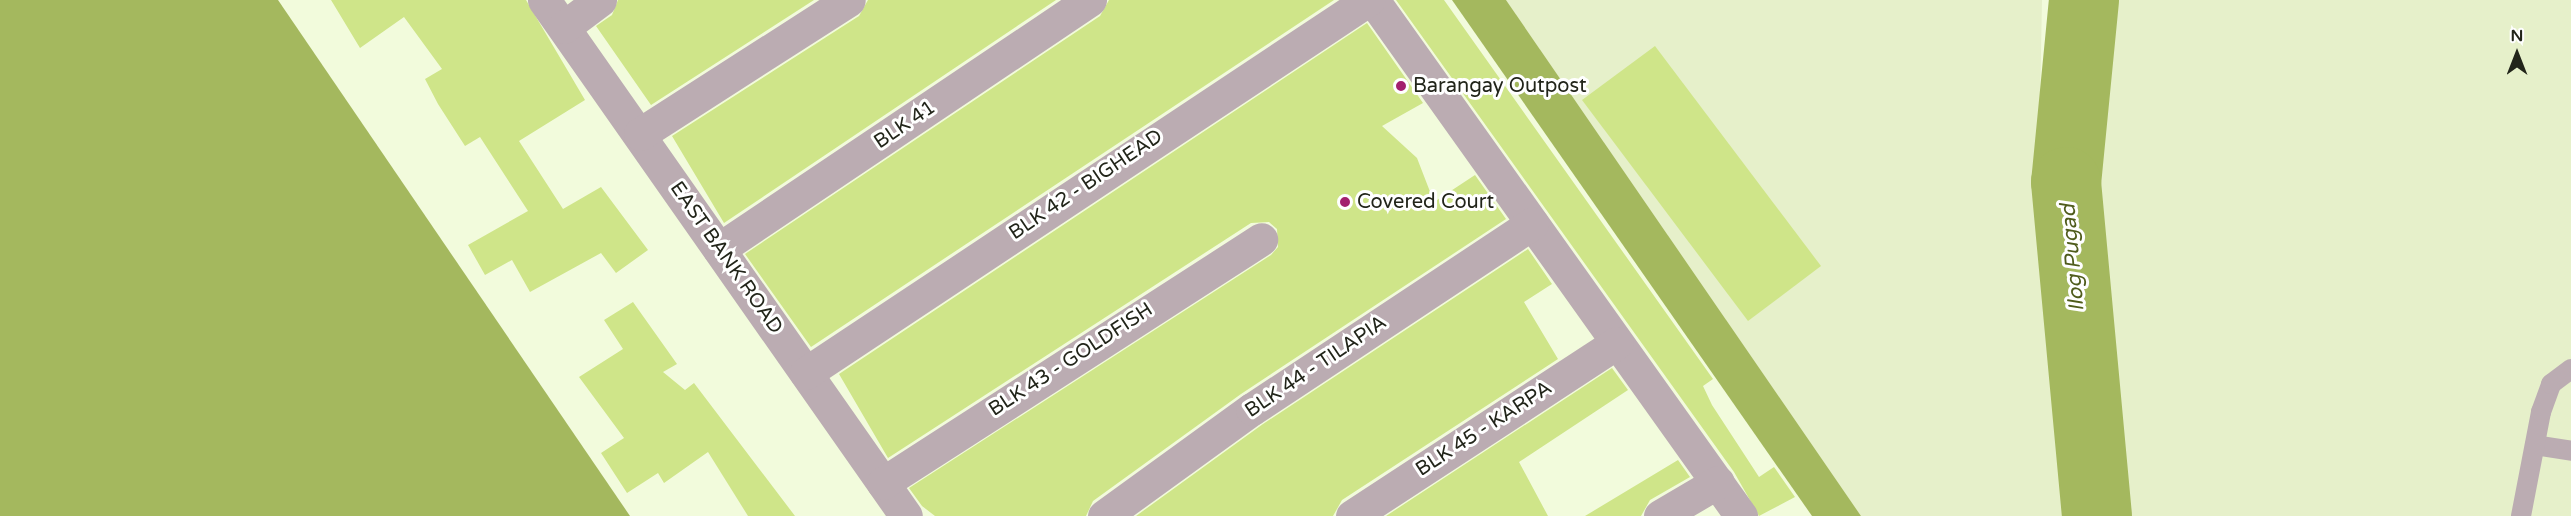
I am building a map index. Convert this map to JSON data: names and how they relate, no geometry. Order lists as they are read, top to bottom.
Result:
{
  "streets": {
    "street": [
      "BLK 41",
      "BLK 42 - BIGHEAD",
      "EAST BANK ROAD",
      "BLK 43 - GOLDFISH",
      "BLK 44 - TILAPIA",
      "BLK 45 - KARPA"
    ]
  },
  "crossings": [
    ["BLK 41", "EAST BANK ROAD"],
    ["BLK 42 - BIGHEAD", "EAST BANK ROAD"],
    ["EAST BANK ROAD", "BLK 43 - GOLDFISH"]
  ],
  "water": ["Ilog Pugad"],
  "places": ["Barangay Outpost", "Covered Court"],
  "north": "top"
}
